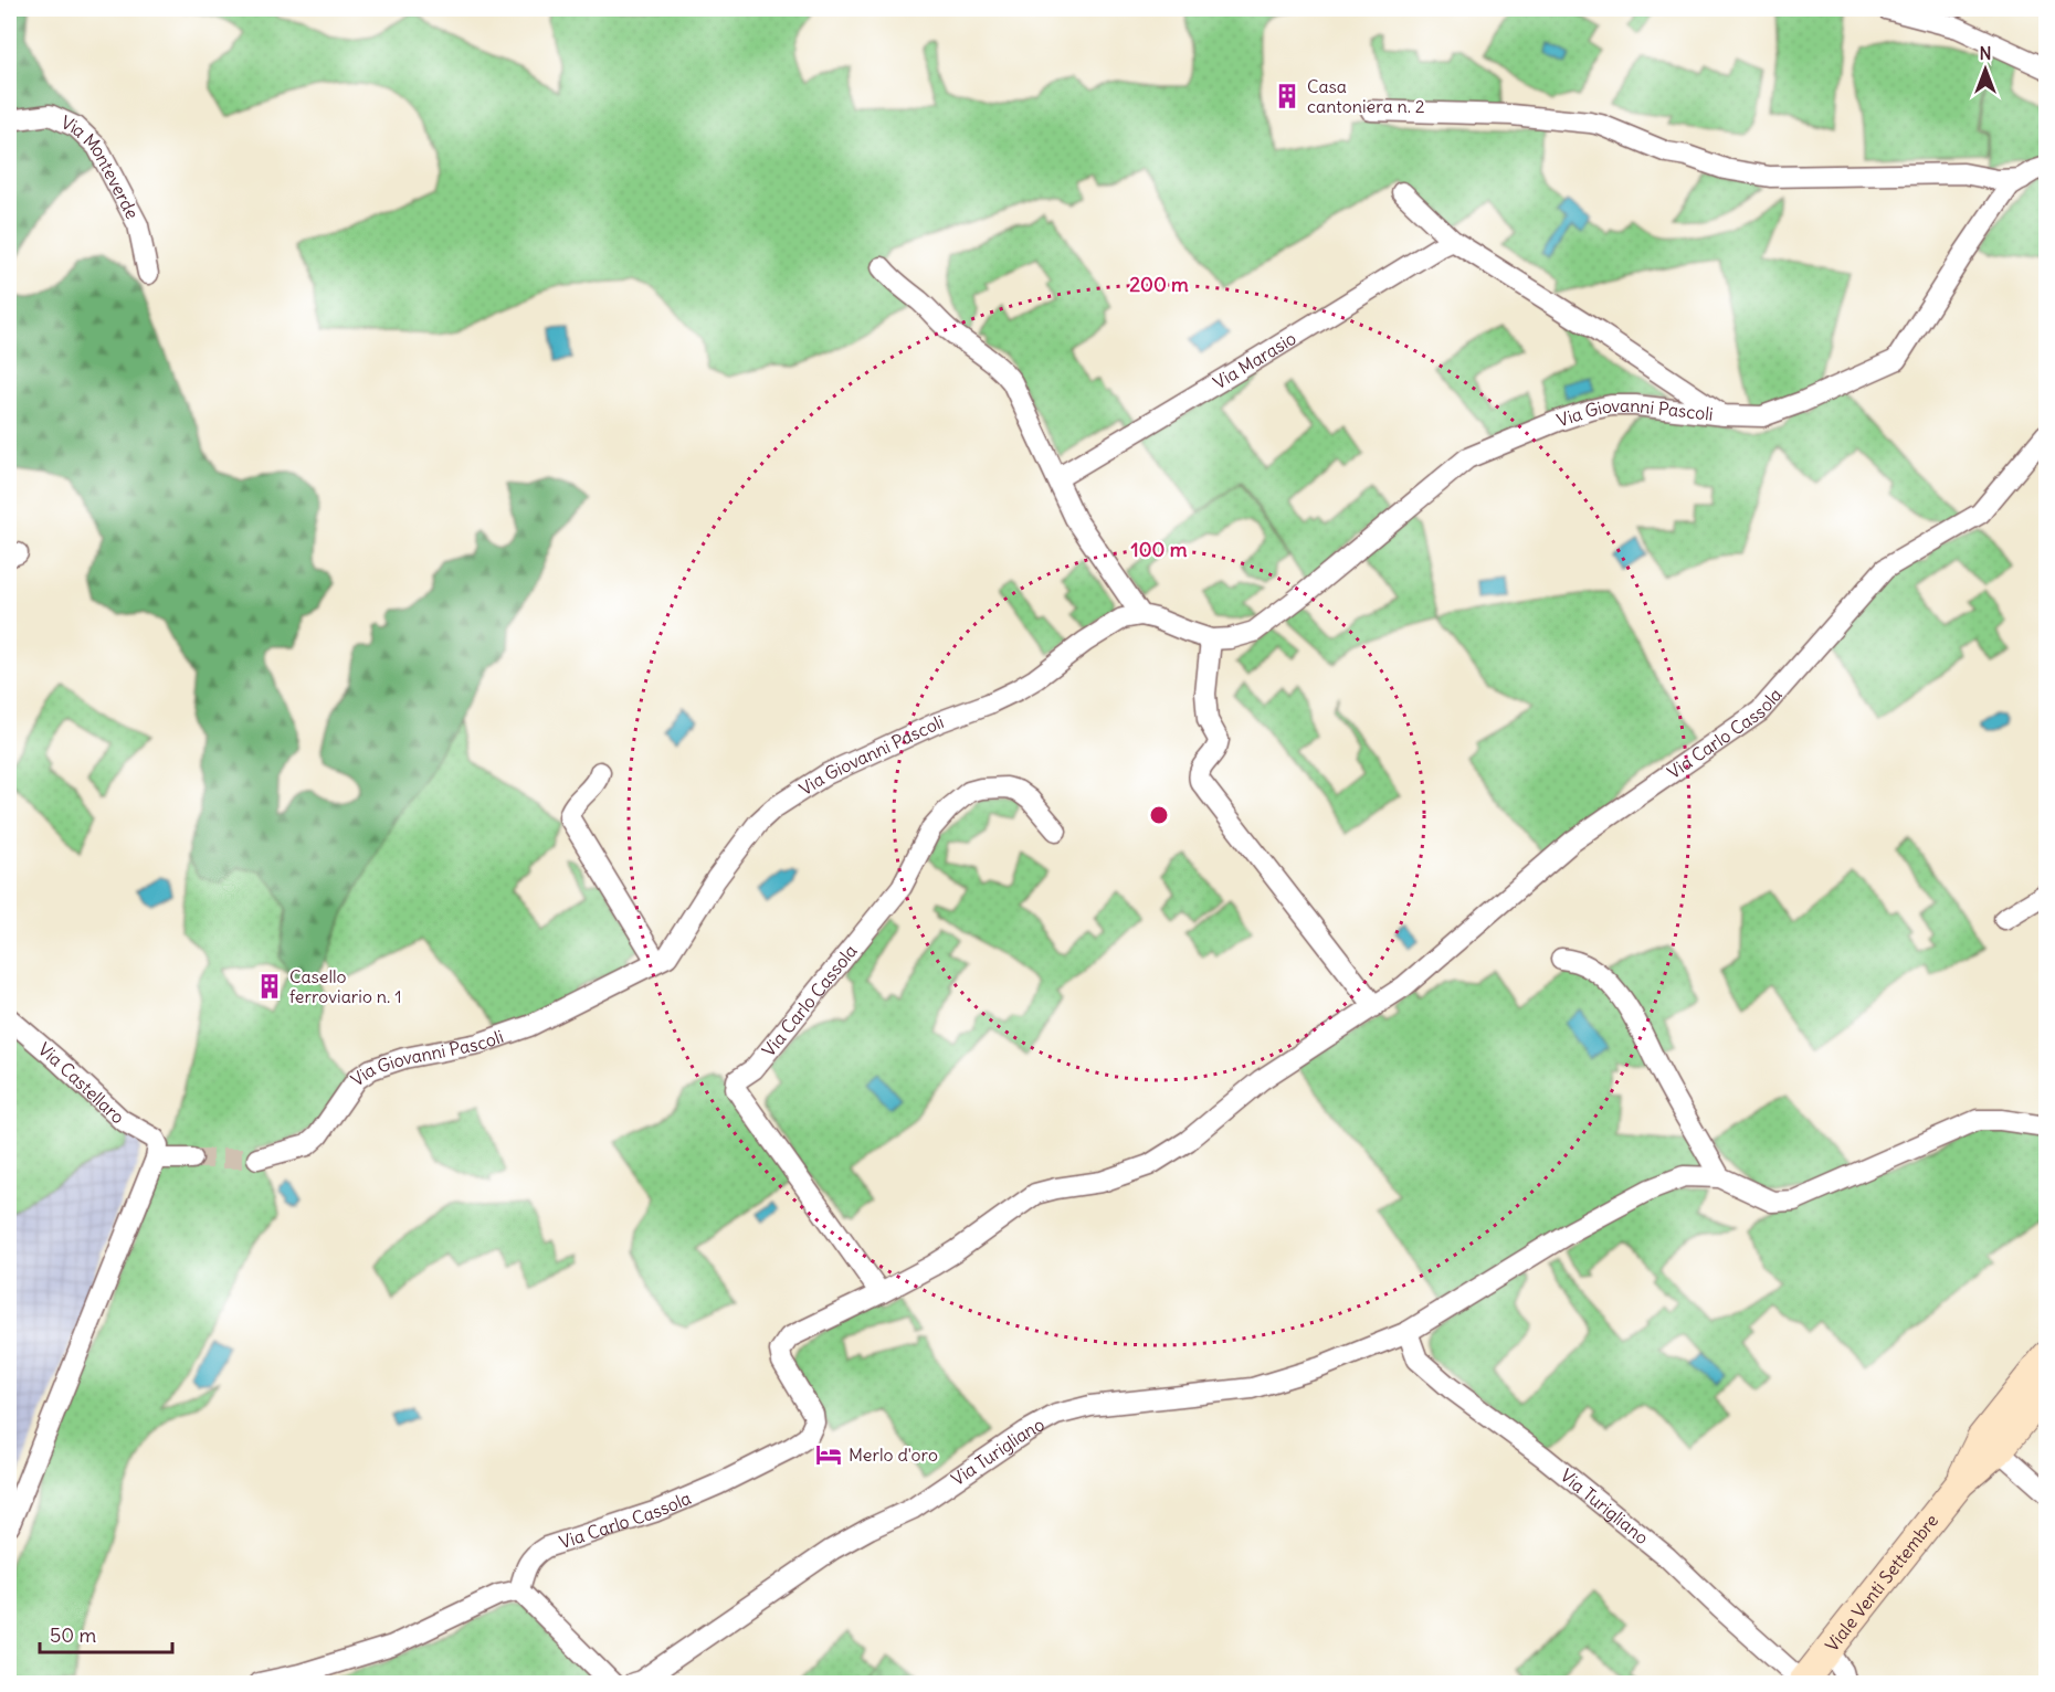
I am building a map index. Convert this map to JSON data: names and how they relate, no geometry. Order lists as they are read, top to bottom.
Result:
{
  "streets": {
    "main road": ["Viale Venti Settembre"],
    "street": [
      "Via Monteverde",
      "Via Marasio",
      "Via Giovanni Pascoli",
      "Via Carlo Cassola",
      "Via Castellaro",
      "Via Turigliano"
    ]
  },
  "crossings": [
    ["Via Turigliano", "Viale Venti Settembre"]
  ],
  "places": {
    "building": ["Casa cantoniera n. 2", "Casello ferroviario n. 1"],
    "hotel": ["Merlo d'oro"]
  },
  "scale_bar": "50 m",
  "north": "top",
  "rings": ["200 m", "100 m"]
}
